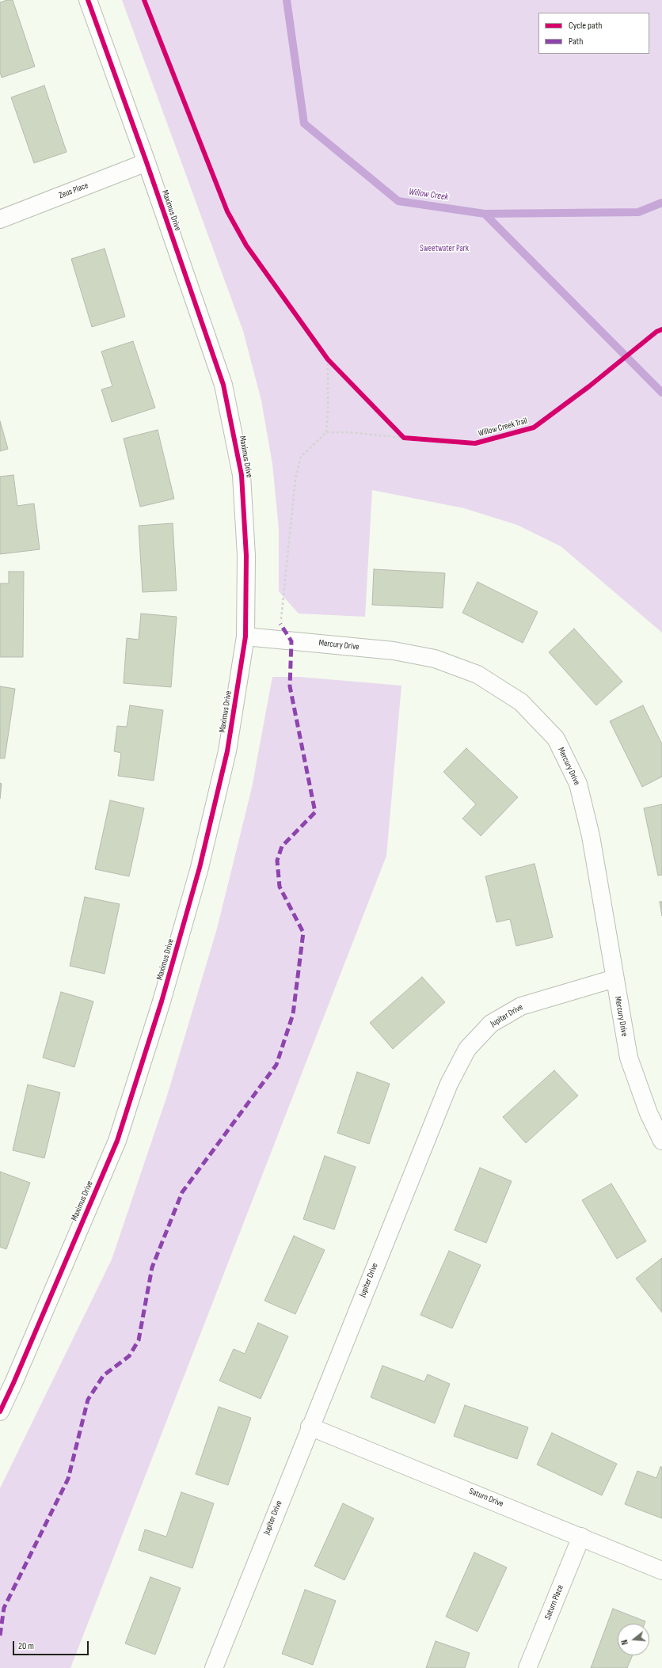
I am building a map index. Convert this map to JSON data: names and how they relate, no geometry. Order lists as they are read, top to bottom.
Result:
{
  "streets": {
    "street": [
      "Zeus Place",
      "Maximus Drive",
      "Mercury Drive",
      "Jupiter Drive",
      "Saturn Drive",
      "Saturn Place"
    ],
    "cycle path": ["Willow Creek Trail"]
  },
  "crossings": [
    ["Zeus Place", "Maximus Drive"],
    ["Maximus Drive", "Mercury Drive"],
    ["Mercury Drive", "Jupiter Drive"],
    ["Jupiter Drive", "Saturn Drive"],
    ["Saturn Drive", "Saturn Place"]
  ],
  "water": ["Willow Creek"],
  "parks": ["Sweetwater Park"],
  "legend": ["Cycle path", "Path"],
  "scale_bar": "20 m",
  "north": "left"
}
